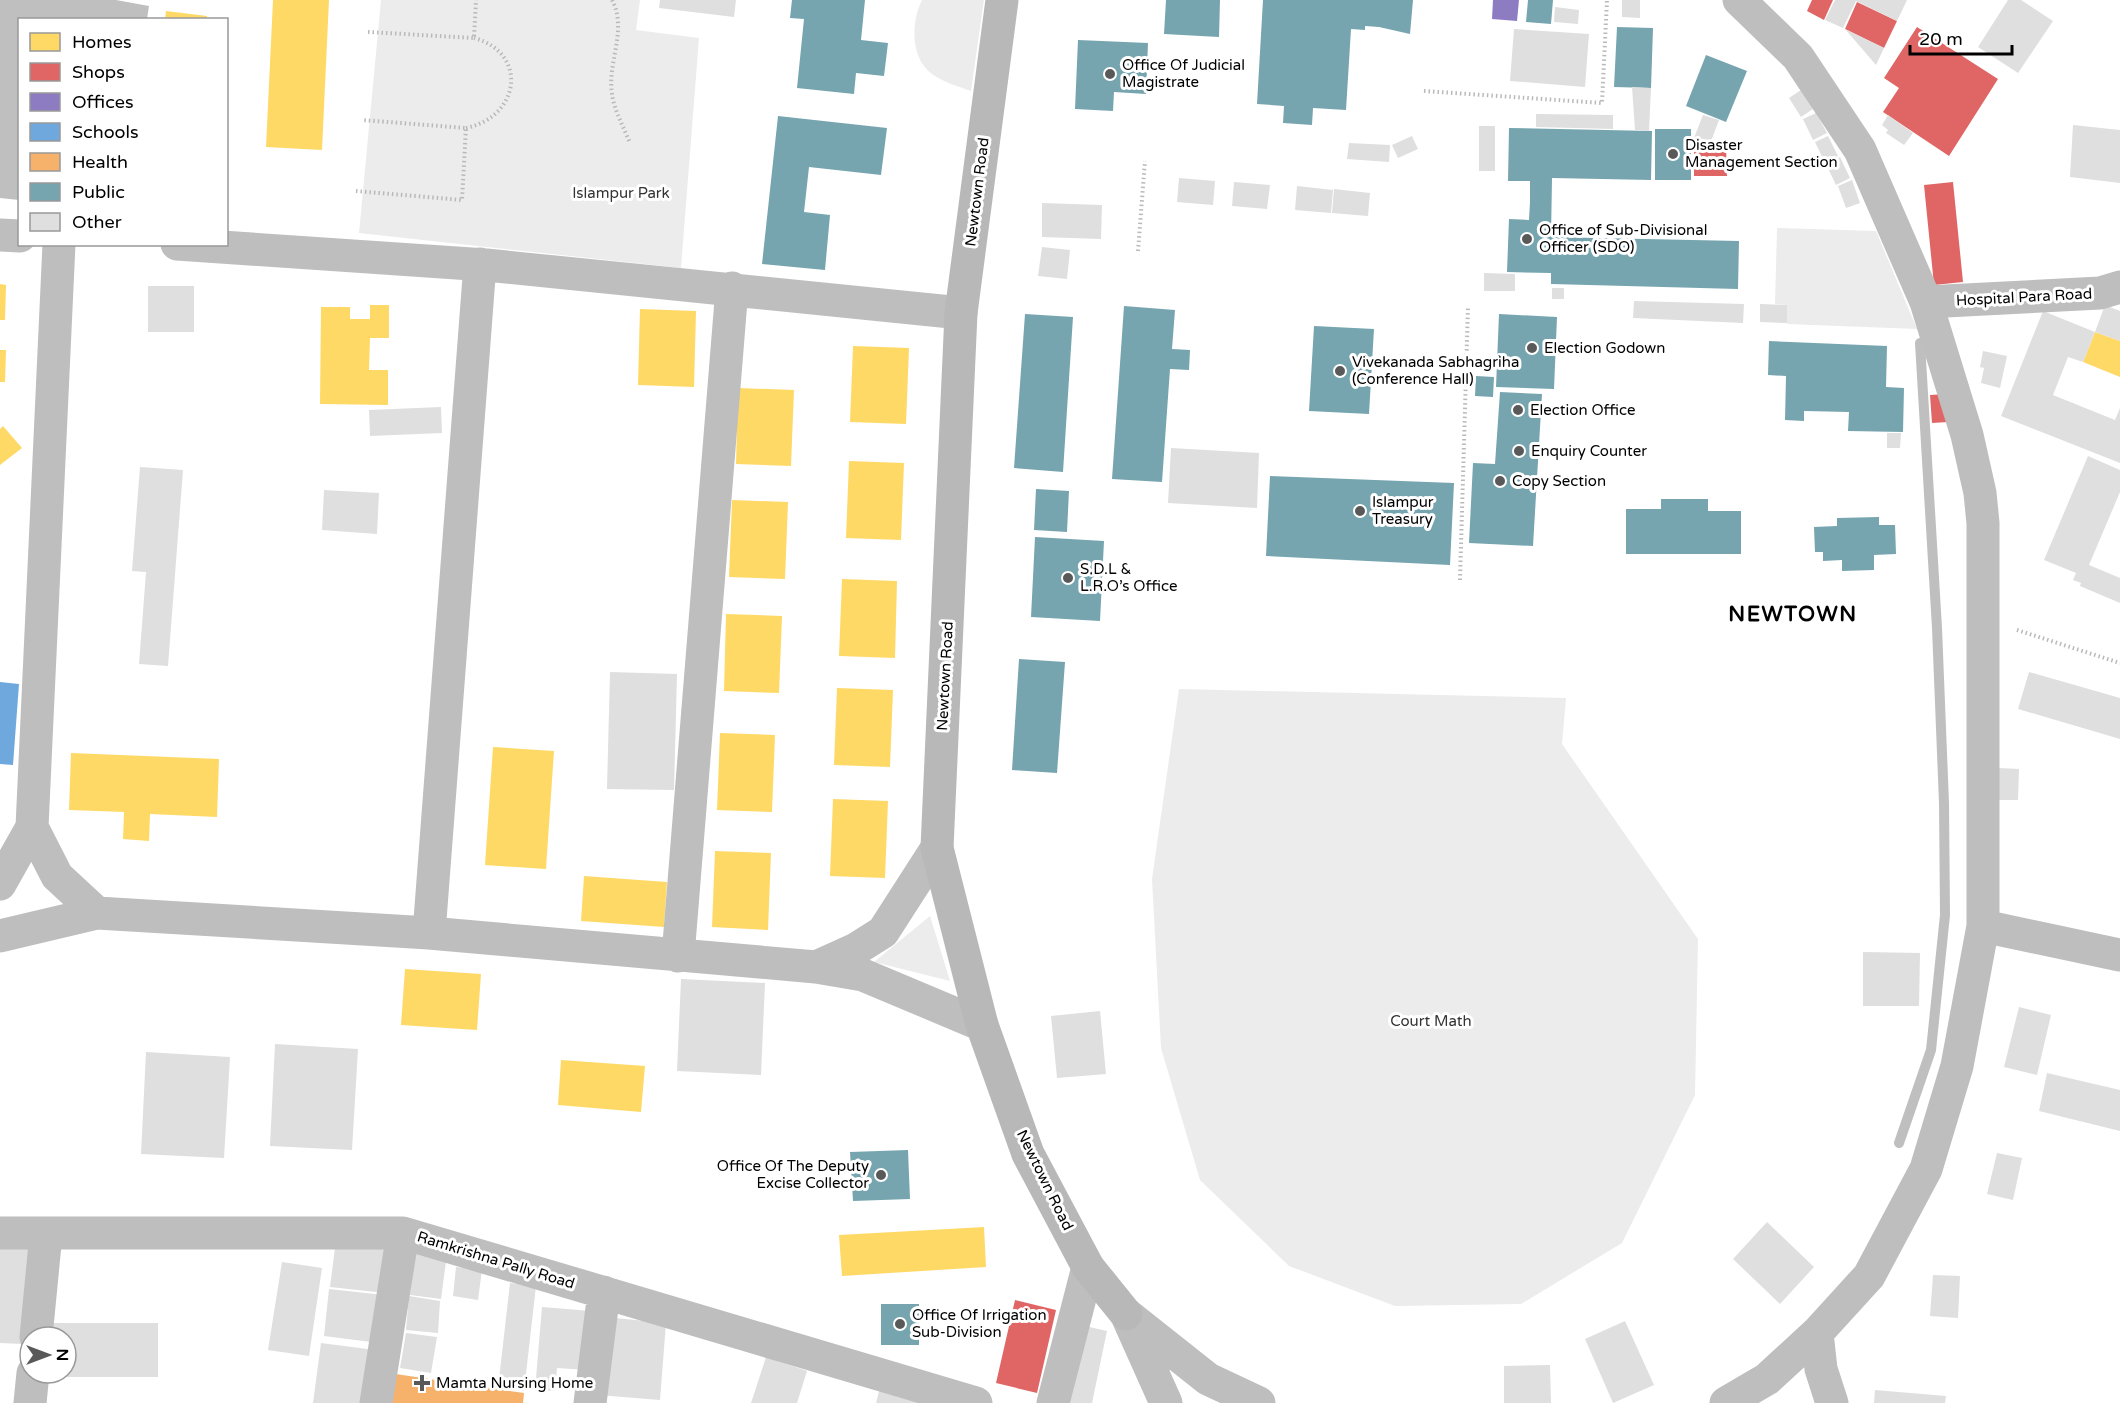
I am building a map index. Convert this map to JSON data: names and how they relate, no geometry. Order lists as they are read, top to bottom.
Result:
{
  "streets": {
    "street": ["Newtown Road", "Hospital Para Road", "Ramkrishna Pally Road"]
  },
  "districts": ["NEWTOWN"],
  "parks": ["Islampur Park", "Court Math"],
  "places": {
    "other": [
      "Office Of Judicial Magistrate",
      "Disaster Management Section",
      "Office of Sub-Divisional Officer (SDO)",
      "Election Godown",
      "Vivekanada Sabhagriha (Conference Hall)",
      "Election Office",
      "Enquiry Counter",
      "Copy Section",
      "Islampur Treasury",
      "S.D.L & L.R.O’s Office",
      "Office Of The Deputy Excise Collector",
      "Office Of Irrigation Sub-Division"
    ],
    "health": ["Mamta Nursing Home"]
  },
  "legend": [
    "Homes",
    "Shops",
    "Offices",
    "Schools",
    "Health",
    "Public",
    "Other"
  ],
  "scale_bar": "20 m",
  "north": "right"
}
